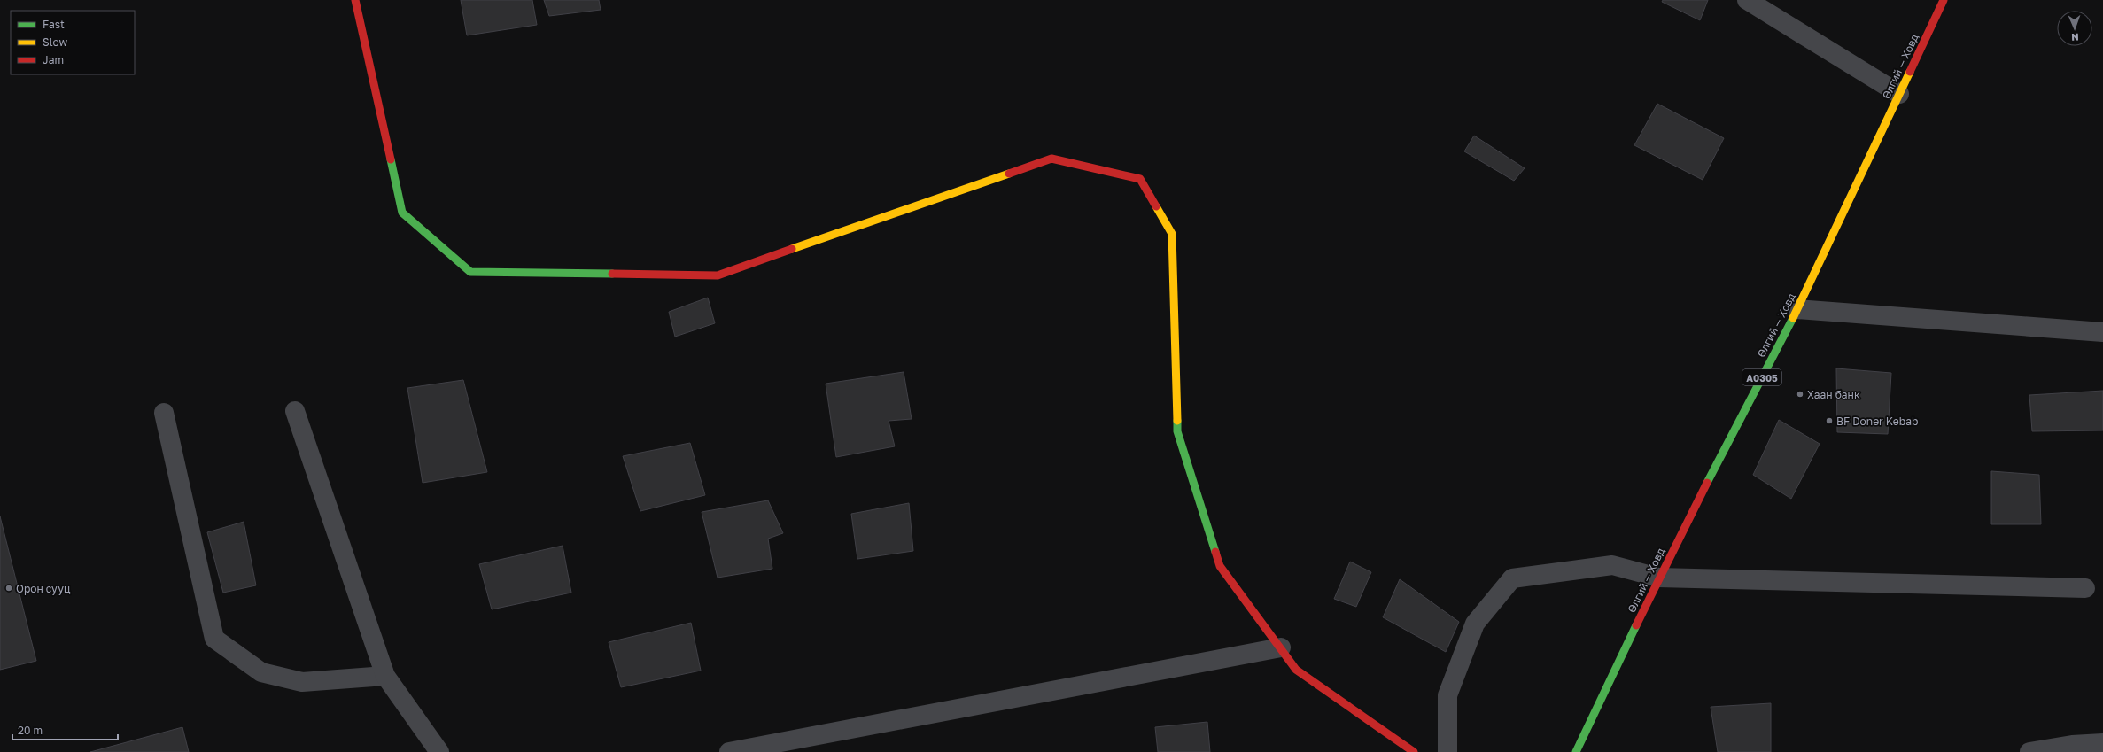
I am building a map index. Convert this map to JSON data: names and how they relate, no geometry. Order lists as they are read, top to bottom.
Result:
{
  "streets": {
    "main road": ["Өлгий — Ховд", "A0305"]
  },
  "places": ["Хаан банк", "BF Doner Kebab", "Орон сууц"],
  "legend": ["Fast", "Slow", "Jam"],
  "scale_bar": "20 m",
  "north": "bottom"
}
